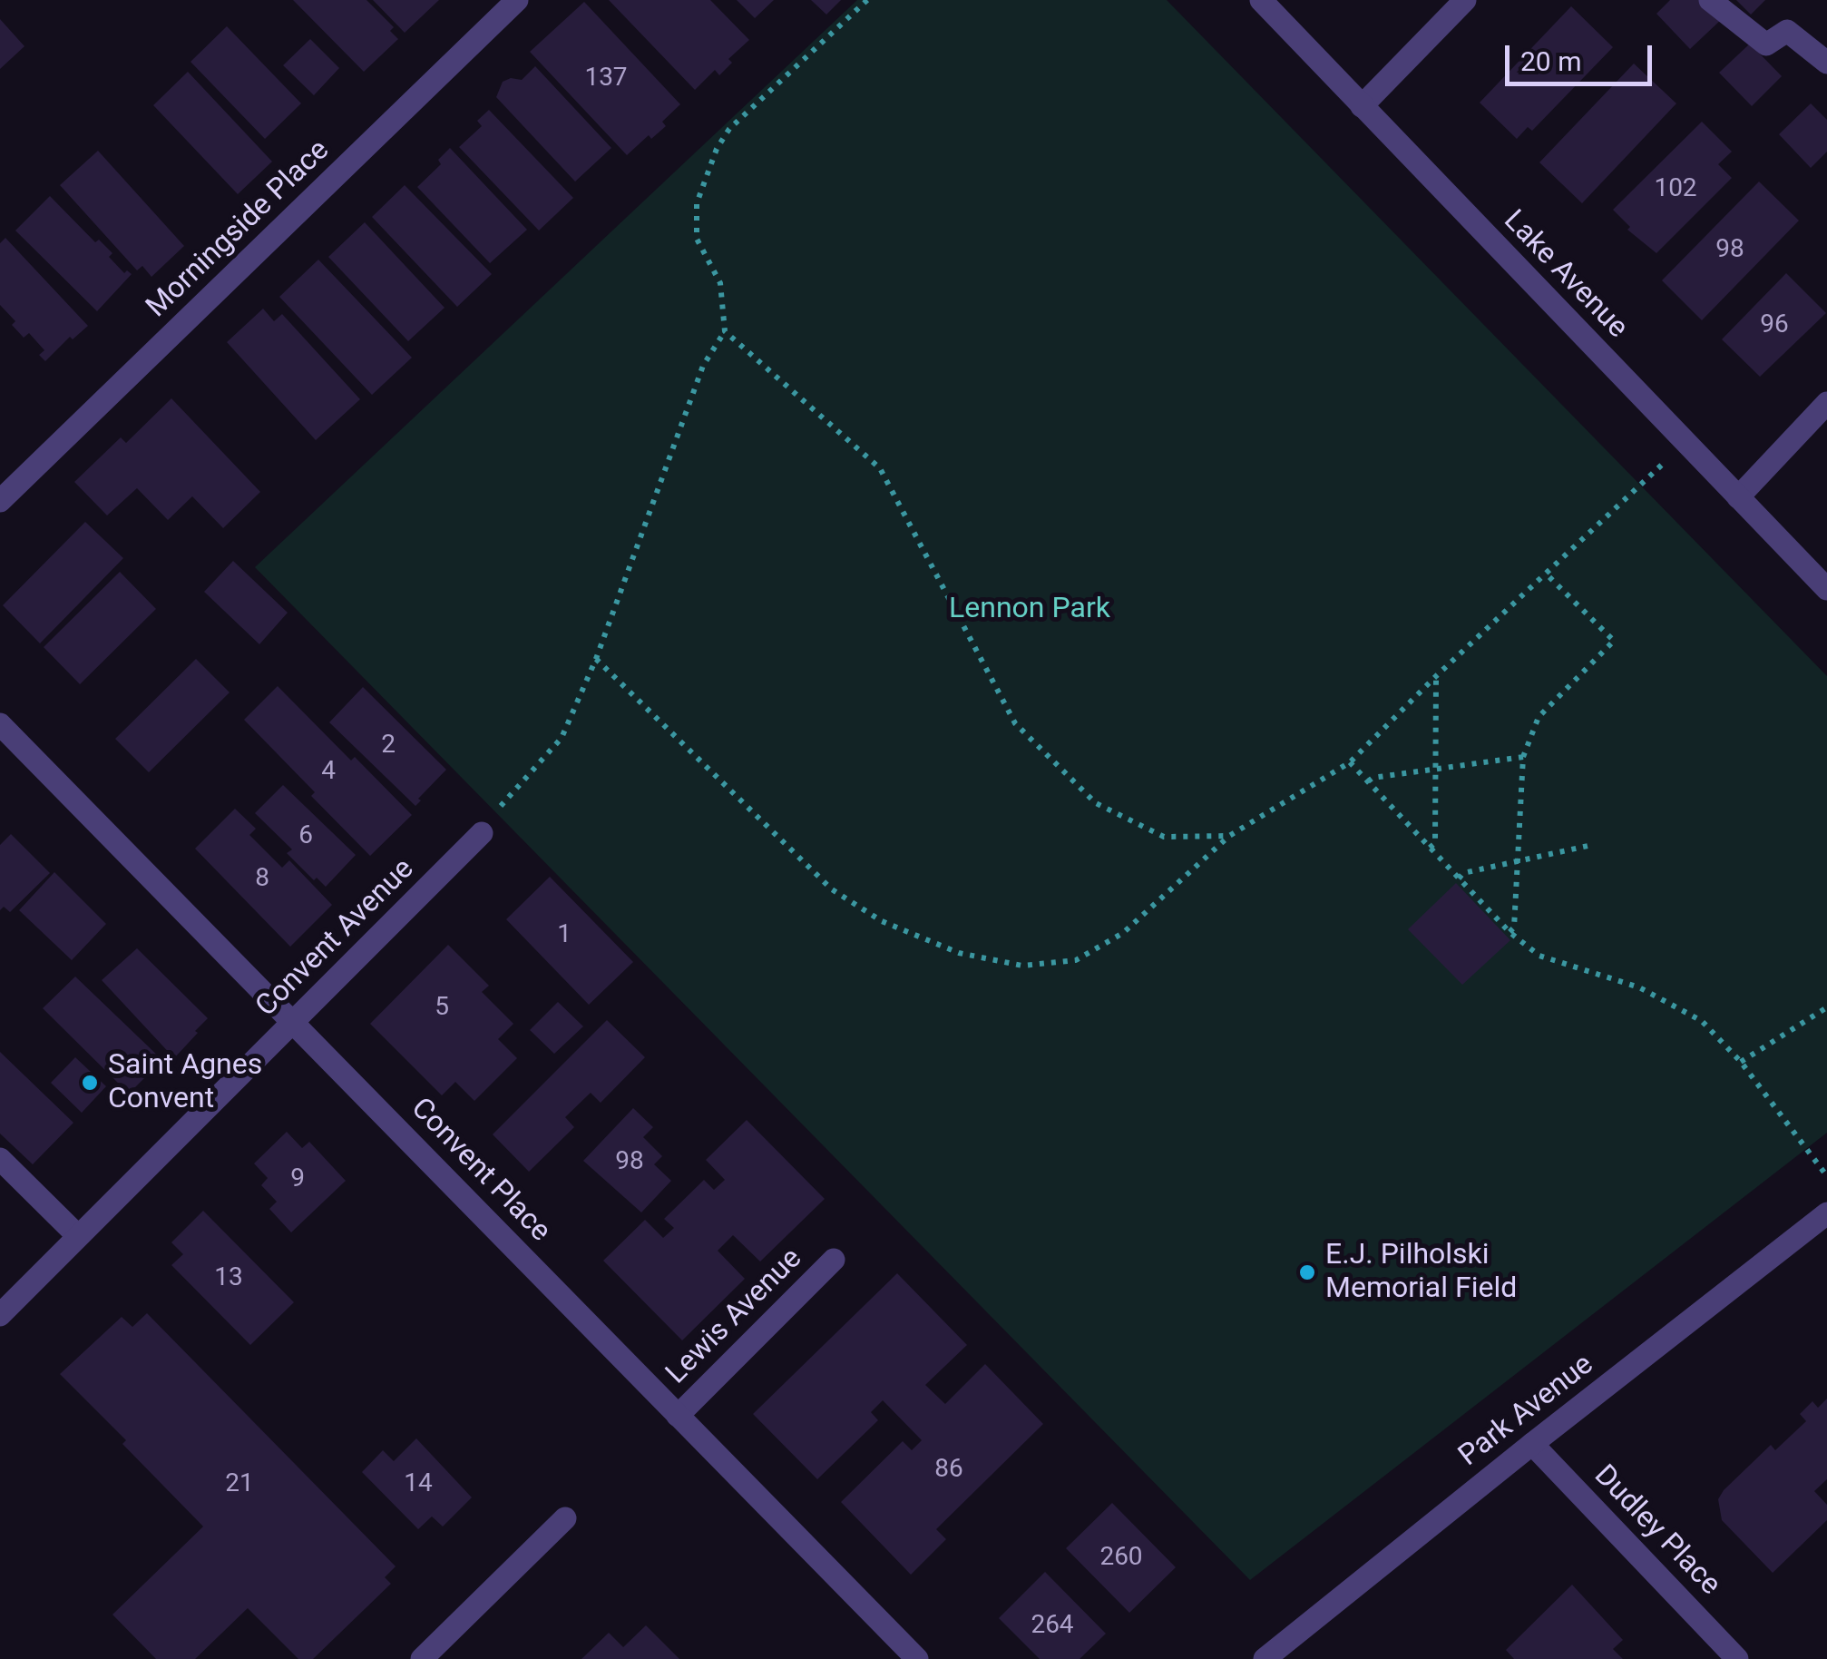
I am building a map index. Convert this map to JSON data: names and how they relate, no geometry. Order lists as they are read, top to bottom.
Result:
{
  "streets": {
    "street": [
      "Morningside Place",
      "Lake Avenue",
      "Convent Avenue",
      "Convent Place",
      "Lewis Avenue",
      "Park Avenue",
      "Dudley Place"
    ]
  },
  "crossings": [
    ["Convent Avenue", "Convent Place"],
    ["Convent Place", "Lewis Avenue"],
    ["Park Avenue", "Dudley Place"]
  ],
  "parks": ["Lennon Park"],
  "places": ["Saint Agnes Convent", "E.J. Pilholski Memorial Field"],
  "house_numbers": [
    "137",
    "102",
    "98",
    "96",
    "2",
    "4",
    "6",
    "8",
    "1",
    "5",
    "98",
    "9",
    "13",
    "86",
    "21",
    "14",
    "260",
    "264"
  ],
  "scale_bar": "20 m"
}
